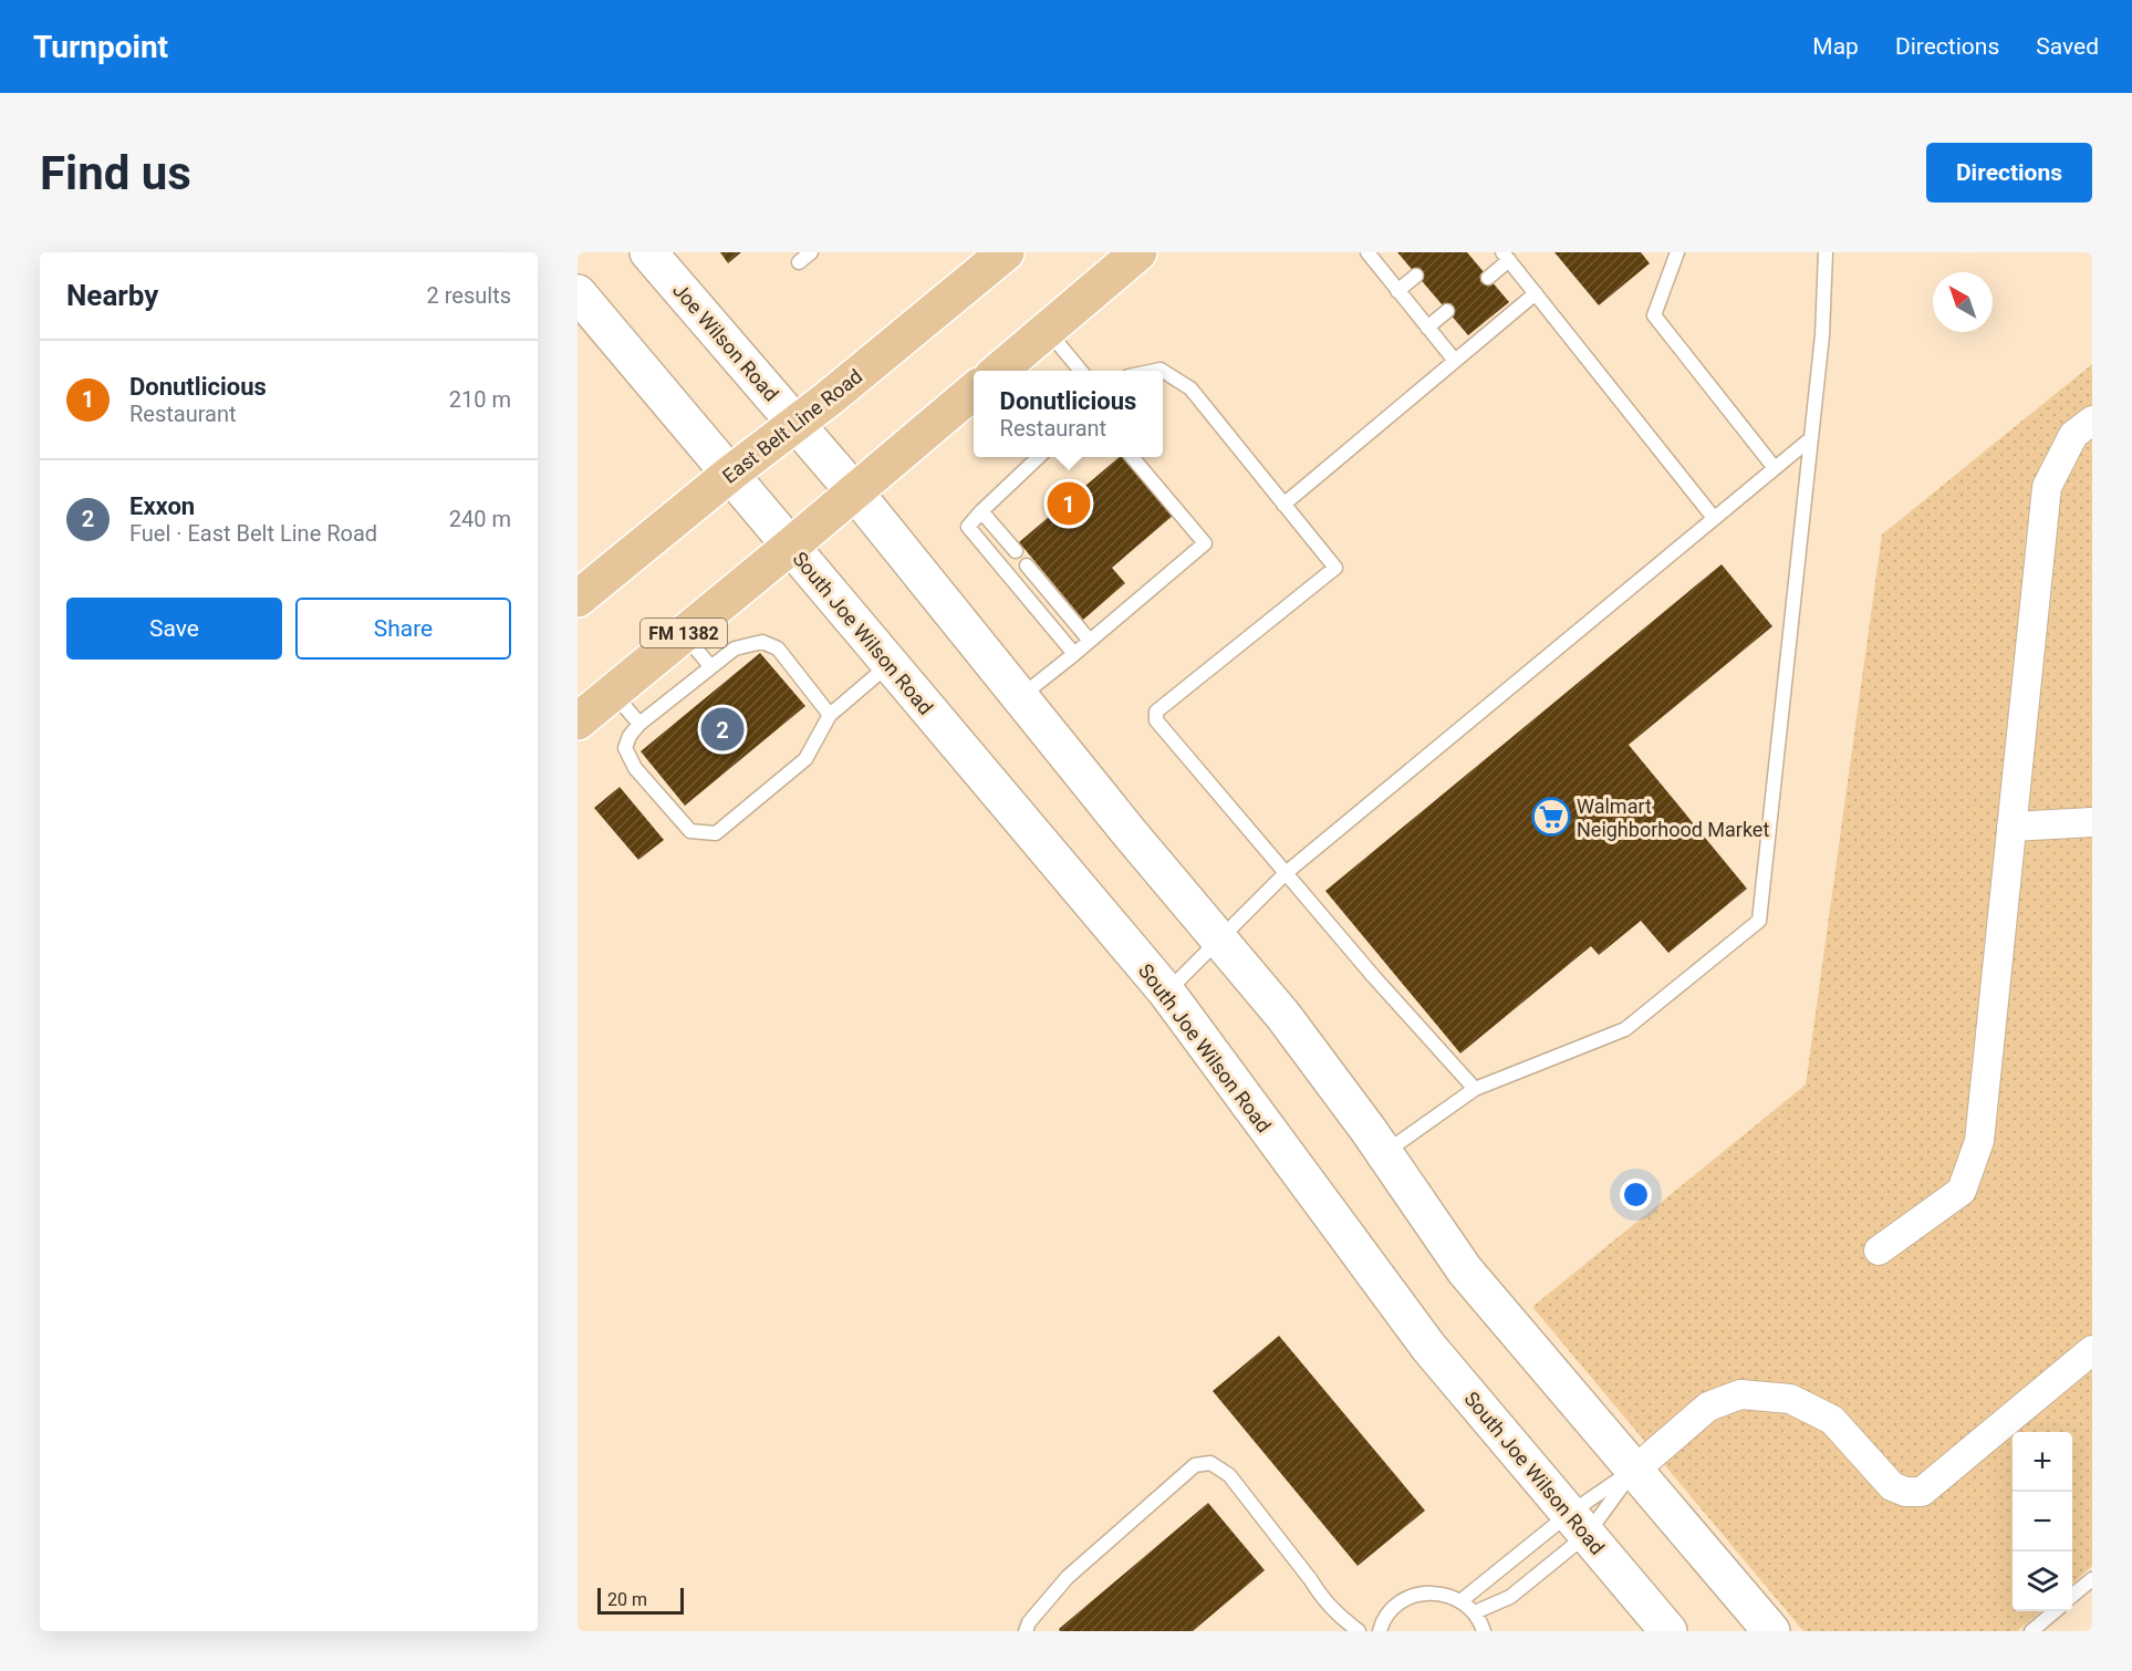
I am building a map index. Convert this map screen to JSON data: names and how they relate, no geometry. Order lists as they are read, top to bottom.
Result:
{
  "streets": {
    "main road": [
      "Joe Wilson Road",
      "East Belt Line Road",
      "FM 1382",
      "South Joe Wilson Road"
    ]
  },
  "crossings": [
    ["Joe Wilson Road", "East Belt Line Road"],
    ["Joe Wilson Road", "FM 1382"],
    ["East Belt Line Road", "South Joe Wilson Road"],
    ["FM 1382", "South Joe Wilson Road"]
  ],
  "places": {
    "supermarket": ["Walmart Neighborhood Market"]
  },
  "scale_bar": "20 m",
  "north": "top left",
  "page": {
    "header": "Turnpoint",
    "nav": ["Map", "Directions", "Saved"],
    "buttons": [
      "Directions",
      ["Save", "Share"]
    ],
    "title": "Find us",
    "heading": ["Nearby", "2 results"],
    "list": [
      {
        "mark": "1",
        "name": "Donutlicious",
        "note": "Restaurant",
        "value": "210 m"
      },
      {
        "mark": "2",
        "name": "Exxon",
        "note": "Fuel · East Belt Line Road",
        "value": "240 m"
      }
    ],
    "popup": ["Donutlicious", "Restaurant"],
    "pins": ["1", "2"],
    "map_buttons": ["+", "−"],
    "scale": "20 m"
  }
}
